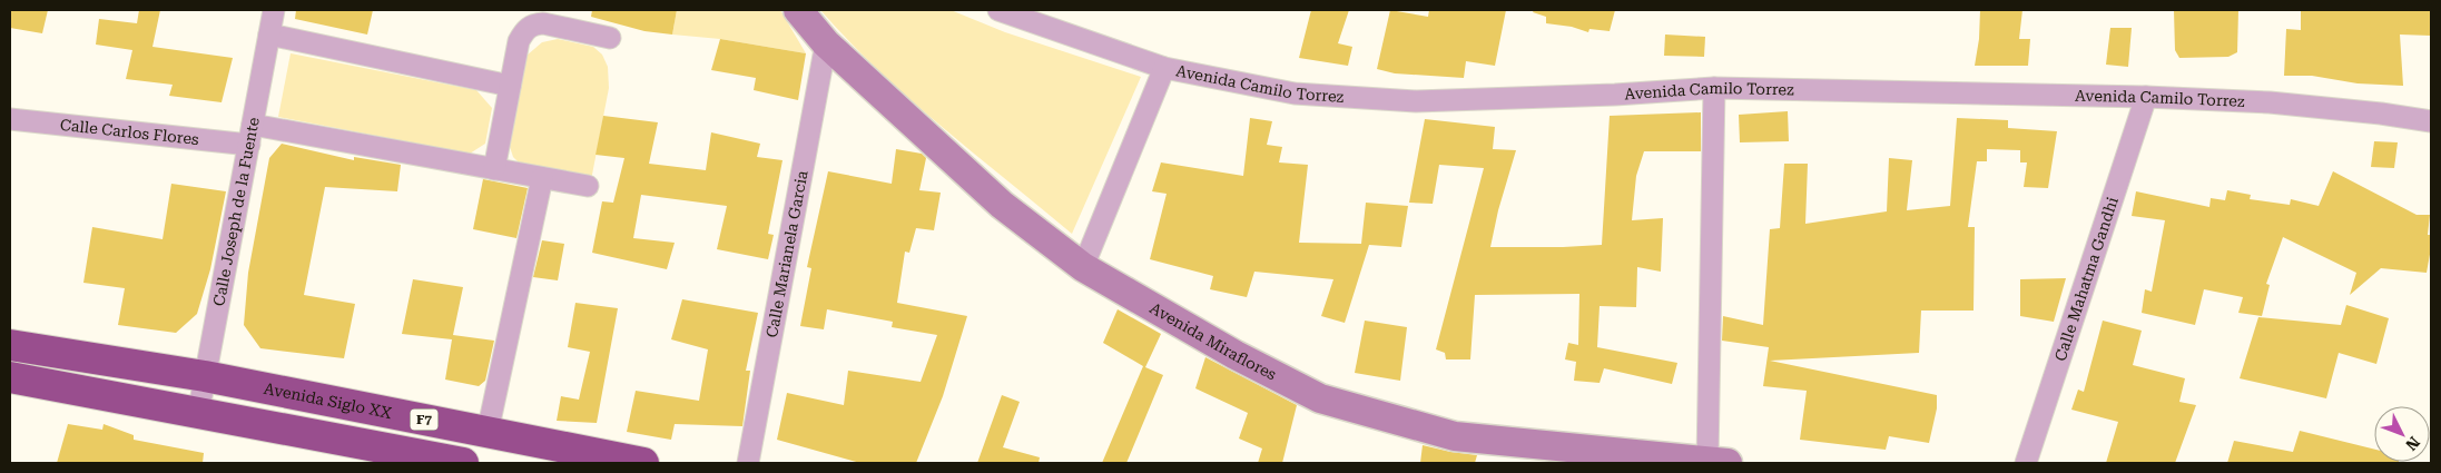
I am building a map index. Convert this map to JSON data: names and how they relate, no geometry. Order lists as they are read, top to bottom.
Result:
{
  "streets": {
    "highway": ["Avenida Siglo XX", "F7"],
    "street": [
      "Avenida Camilo Torrez",
      "Calle Carlos Flores",
      "Calle Joseph de la Fuente",
      "Calle Marianela Garcia",
      "Calle Mahatma Gandhi",
      "Avenida Miraflores"
    ]
  },
  "crossings": [
    ["Avenida Camilo Torrez", "Calle Mahatma Gandhi"],
    ["Calle Carlos Flores", "Calle Joseph de la Fuente"],
    ["Calle Joseph de la Fuente", "Avenida Siglo XX"],
    ["Calle Joseph de la Fuente", "F7"],
    ["Calle Marianela Garcia", "Avenida Miraflores"]
  ],
  "north": "bottom right"
}
